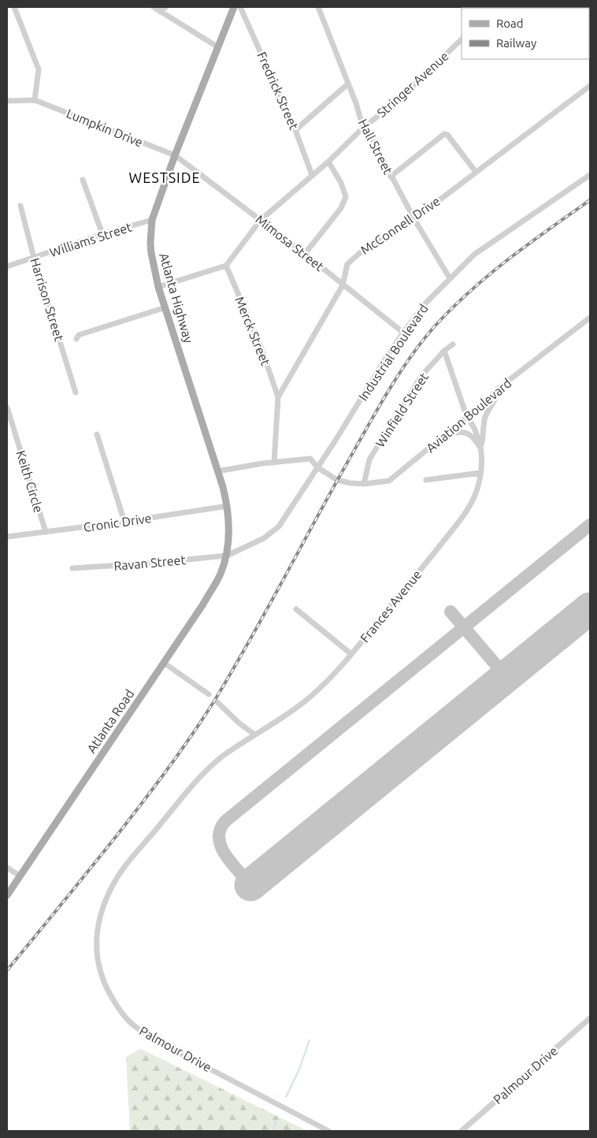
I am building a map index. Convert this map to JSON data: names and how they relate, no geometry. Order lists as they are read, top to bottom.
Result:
{
  "streets": {
    "main road": ["Atlanta Highway", "Atlanta Road"],
    "street": [
      "Stringer Avenue",
      "Fredrick Street",
      "Lumpkin Drive",
      "Hall Street",
      "McConnell Drive",
      "Williams Street",
      "Mimosa Street",
      "Harrison Street",
      "Merck Street",
      "Industrial Boulevard",
      "Winfield Street",
      "Aviation Boulevard",
      "Keith Circle",
      "Cronic Drive",
      "Ravan Street",
      "Frances Avenue",
      "Palmour Drive"
    ]
  },
  "crossings": [
    ["Stringer Avenue", "Fredrick Street"],
    ["Stringer Avenue", "Hall Street"],
    ["Stringer Avenue", "Mimosa Street"],
    ["Stringer Avenue", "Merck Street"],
    ["Lumpkin Drive", "Mimosa Street"],
    ["Lumpkin Drive", "Atlanta Highway"],
    ["Hall Street", "McConnell Drive"],
    ["Hall Street", "Industrial Boulevard"],
    ["McConnell Drive", "Mimosa Street"],
    ["McConnell Drive", "Merck Street"],
    ["Williams Street", "Atlanta Highway"],
    ["Williams Street", "Harrison Street"],
    ["Mimosa Street", "Atlanta Highway"],
    ["Mimosa Street", "Industrial Boulevard"],
    ["Atlanta Highway", "Industrial Boulevard"],
    ["Atlanta Highway", "Cronic Drive"],
    ["Atlanta Highway", "Ravan Street"],
    ["Atlanta Highway", "Atlanta Road"],
    ["Industrial Boulevard", "Aviation Boulevard"],
    ["Industrial Boulevard", "Ravan Street"],
    ["Industrial Boulevard", "Atlanta Road"],
    ["Winfield Street", "Aviation Boulevard"],
    ["Winfield Street", "Frances Avenue"],
    ["Aviation Boulevard", "Frances Avenue"],
    ["Keith Circle", "Cronic Drive"],
    ["Ravan Street", "Atlanta Road"],
    ["Frances Avenue", "Palmour Drive"]
  ],
  "districts": ["WESTSIDE"],
  "legend": ["Road", "Railway"]
}
